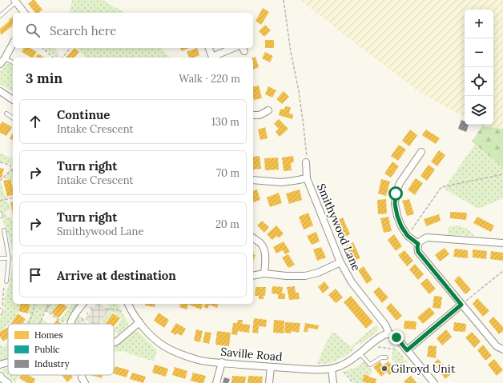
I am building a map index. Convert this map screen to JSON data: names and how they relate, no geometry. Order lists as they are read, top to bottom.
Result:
{
  "streets": {
    "street": ["Smithywood Lane", "Saville Road"]
  },
  "crossings": [
    ["Smithywood Lane", "Saville Road"]
  ],
  "places": ["Gilroyd Unit"],
  "legend": ["Homes", "Public", "Industry"],
  "page": {
    "map_buttons": ["+", "−"],
    "search": "Search here",
    "heading": ["3 min", "Walk · 220 m"],
    "list": [
      ["Continue", "Intake Crescent", "130 m"],
      ["Turn right", "Intake Crescent", "70 m"],
      ["Turn right", "Smithywood Lane", "20 m"],
      "Arrive at destination"
    ]
  }
}
